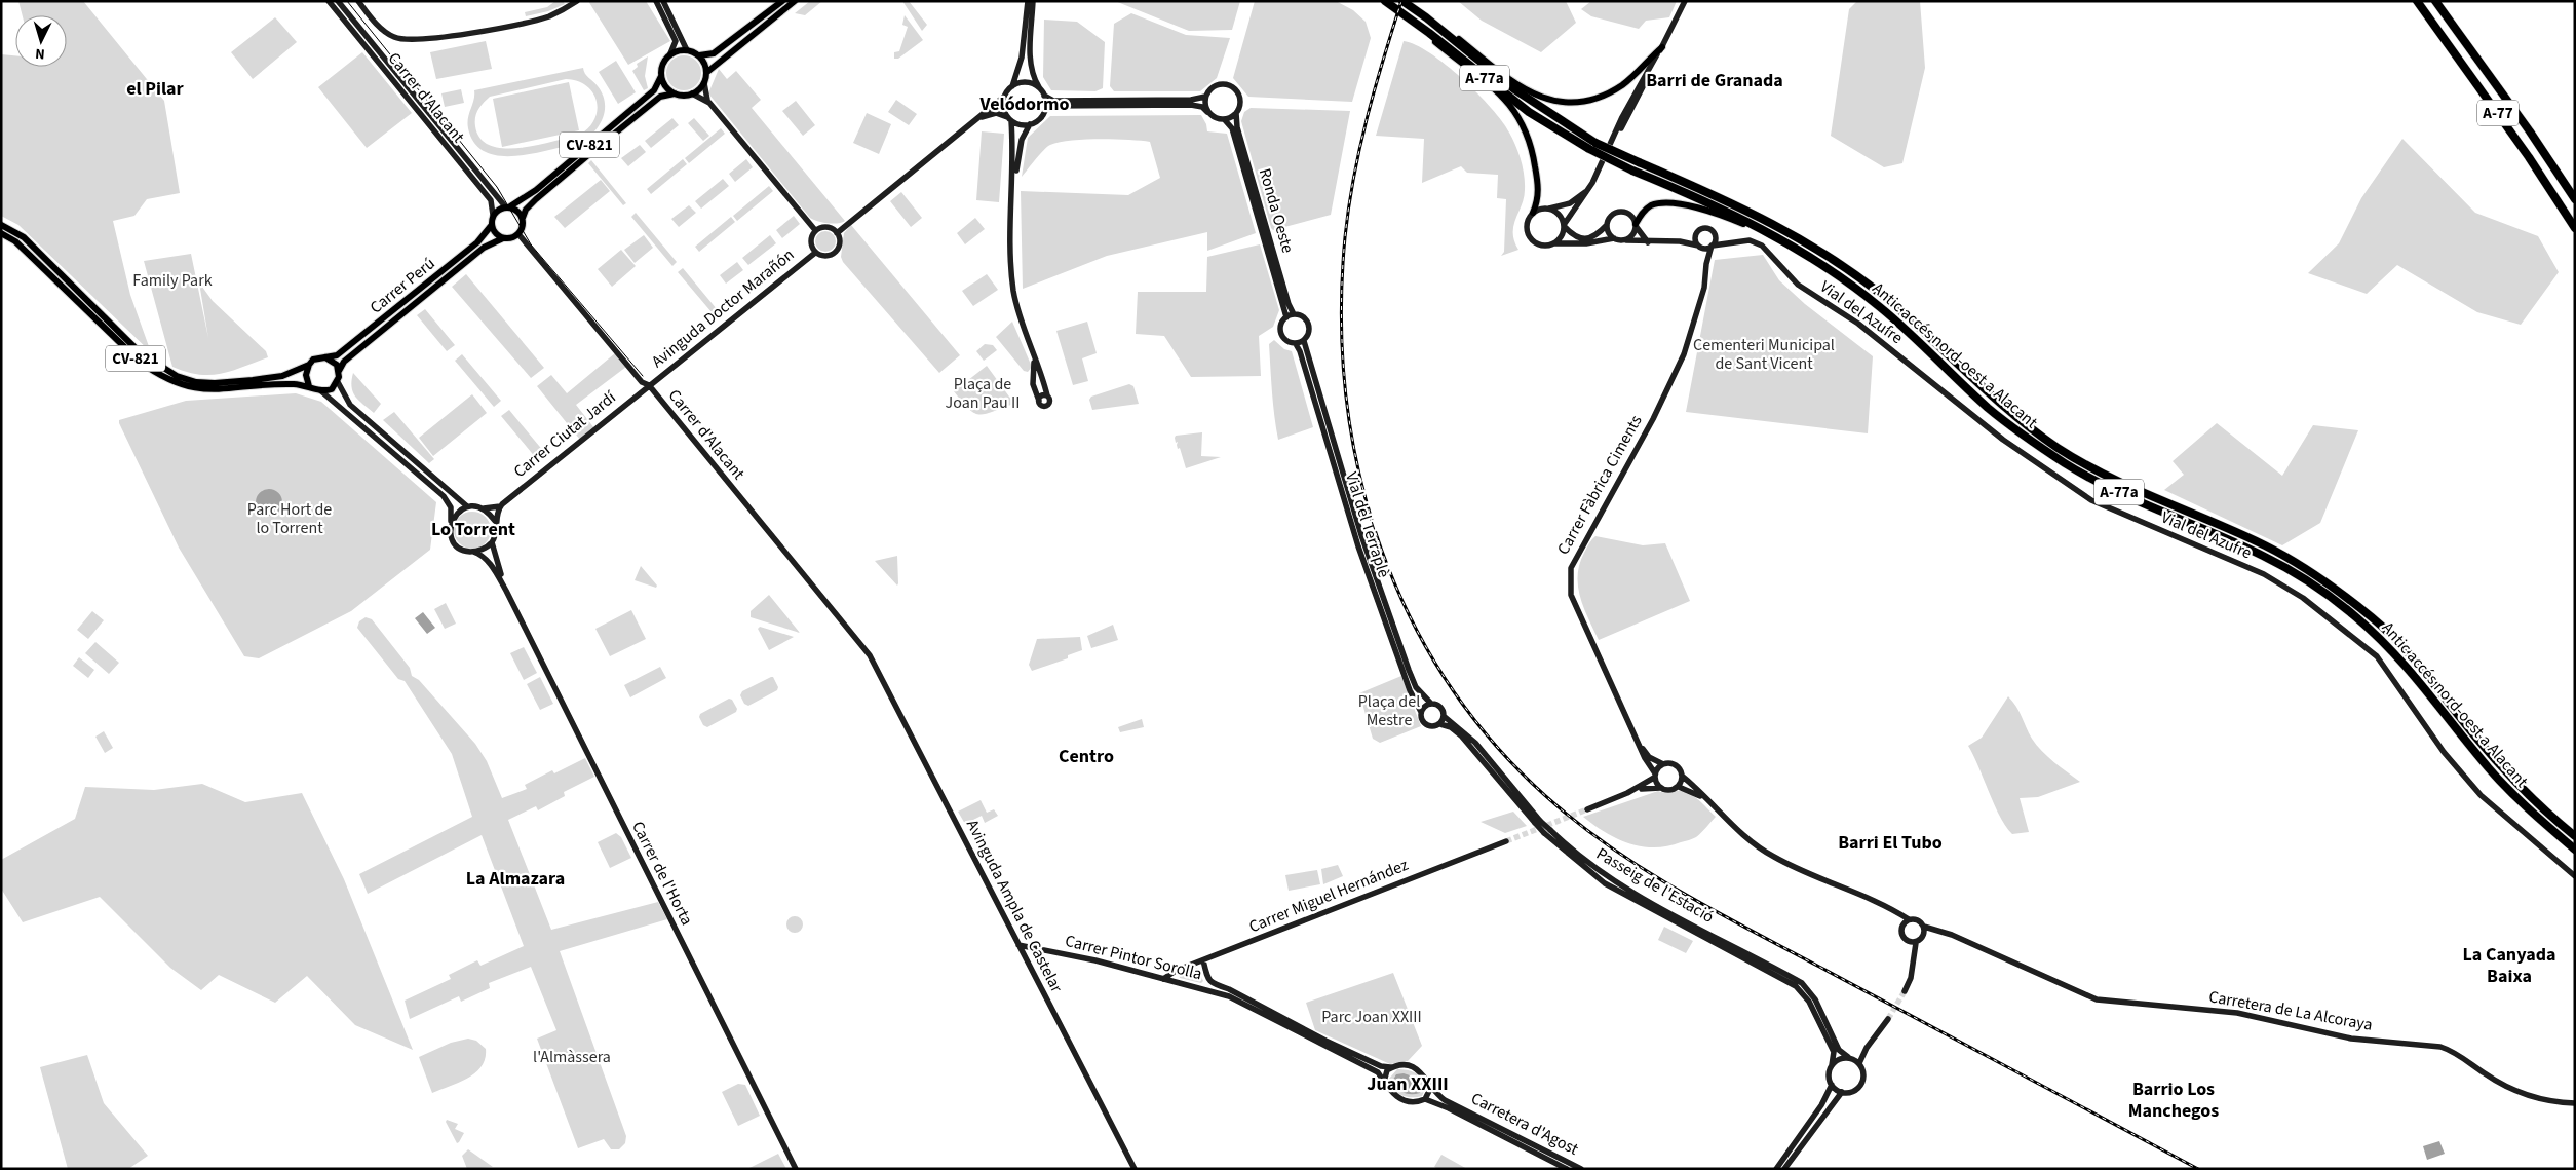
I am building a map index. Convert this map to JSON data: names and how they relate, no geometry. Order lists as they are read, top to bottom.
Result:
{
  "streets": {
    "highway": ["A-77a", "A-77", "Antic accés nord-oest a Alacant"],
    "main road": ["CV-821", "Carrer Perú"],
    "street": [
      "Carrer d'Alacant",
      "Ronda Oeste",
      "Avinguda Doctor Marañón",
      "Vial del Azufre",
      "Carrer Ciutat Jardí",
      "Carrer Fàbrica Ciments",
      "Vial del Terraplè",
      "Carrer de l'Horta",
      "Passeig de l'Estació",
      "Carrer Miguel Hernández",
      "Avinguda Ampla de Castelar",
      "Carrer Pintor Sorolla",
      "Carretera de La Alcoraya",
      "Carretera d'Agost"
    ]
  },
  "crossings": [
    ["A-77a", "Antic accés nord-oest a Alacant"],
    ["Carrer d'Alacant", "CV-821"],
    ["Carrer d'Alacant", "Carrer Perú"],
    ["Carrer d'Alacant", "Avinguda Doctor Marañón"],
    ["Carrer d'Alacant", "Carrer Ciutat Jardí"],
    ["Carrer d'Alacant", "Avinguda Ampla de Castelar"],
    ["CV-821", "Carrer Perú"],
    ["CV-821", "Carrer de l'Horta"],
    ["Ronda Oeste", "Vial del Terraplè"],
    ["Avinguda Doctor Marañón", "Carrer Ciutat Jardí"],
    ["Vial del Azufre", "Carrer Fàbrica Ciments"],
    ["Vial del Terraplè", "Passeig de l'Estació"],
    ["Carrer Miguel Hernández", "Carrer Pintor Sorolla"],
    ["Avinguda Ampla de Castelar", "Carrer Pintor Sorolla"],
    ["Carrer Pintor Sorolla", "Carretera d'Agost"]
  ],
  "districts": [
    "Barri de Granada",
    "el Pilar",
    "Velódormo",
    "Lo Torrent",
    "Centro",
    "Barri El Tubo",
    "La Almazara",
    "La Canyada Baixa",
    "Juan XXIII",
    "Barrio Los Manchegos"
  ],
  "parks": [
    "Family Park",
    "Cementeri Municipal de Sant Vicent",
    "Plaça de Joan Pau II",
    "Parc Hort de lo Torrent",
    "Plaça del Mestre",
    "Parc Joan XXIII",
    "l'Almàssera"
  ],
  "north": "bottom"
}
